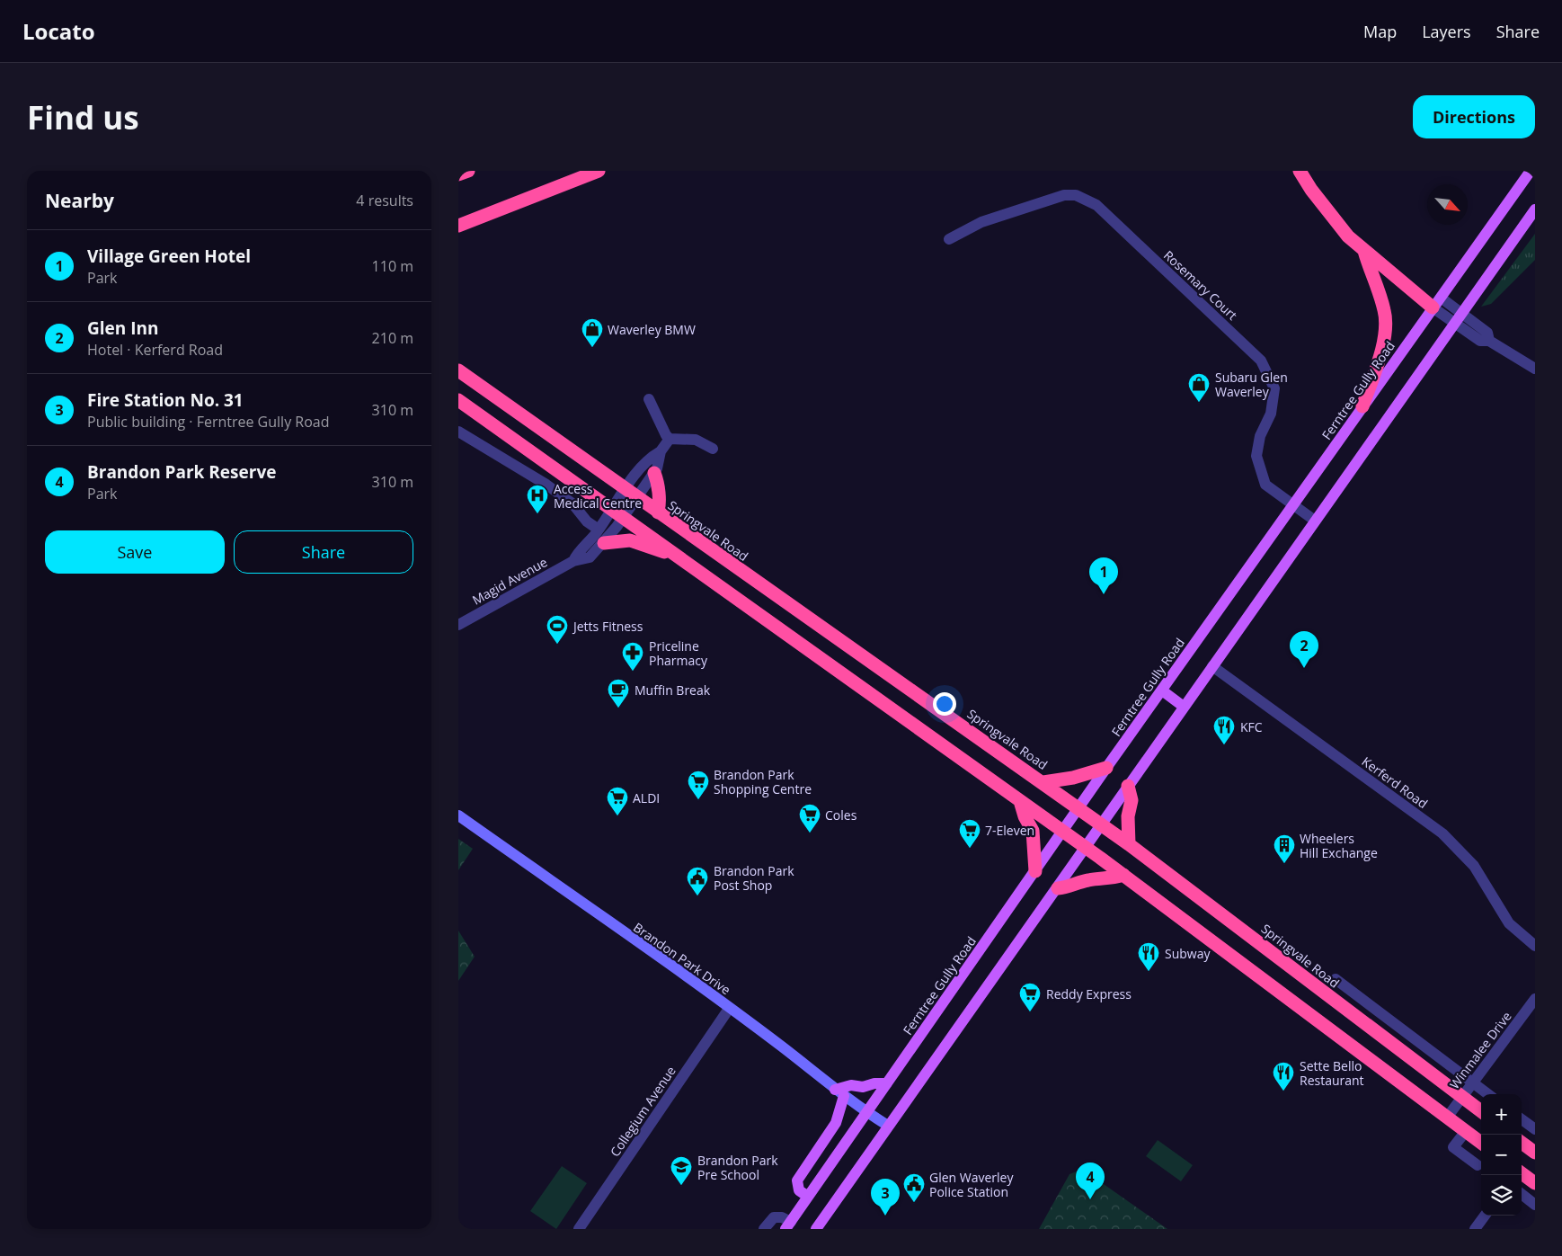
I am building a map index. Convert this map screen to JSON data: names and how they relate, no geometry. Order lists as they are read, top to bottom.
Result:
{
  "streets": {
    "highway": ["Springvale Road"],
    "main road": ["Ferntree Gully Road"],
    "street": [
      "Rosemary Court",
      "Magid Avenue",
      "Kerferd Road",
      "Brandon Park Drive",
      "Winmalee Drive",
      "Collegium Avenue"
    ]
  },
  "crossings": [
    ["Rosemary Court", "Ferntree Gully Road"],
    ["Ferntree Gully Road", "Springvale Road"],
    ["Ferntree Gully Road", "Brandon Park Drive"],
    ["Springvale Road", "Magid Avenue"],
    ["Springvale Road", "Winmalee Drive"],
    ["Brandon Park Drive", "Collegium Avenue"]
  ],
  "places": {
    "shop": ["Waverley BMW", "Subaru Glen Waverley"],
    "hospital": ["Access Medical Centre"],
    "sports": ["Jetts Fitness"],
    "pharmacy": ["Priceline Pharmacy"],
    "cafe": ["Muffin Break"],
    "restaurant": ["KFC", "Subway", "Sette Bello Restaurant"],
    "supermarket": [
      "Brandon Park Shopping Centre",
      "ALDI",
      "Coles",
      "7-Eleven",
      "Reddy Express"
    ],
    "building": ["Wheelers Hill Exchange"],
    "public building": ["Brandon Park Post Shop", "Glen Waverley Police Station"],
    "school or university": ["Brandon Park Pre School"]
  },
  "north": "bottom right",
  "page": {
    "header": "Locato",
    "nav": ["Map", "Layers", "Share"],
    "buttons": [
      "Directions",
      ["Save", "Share"]
    ],
    "title": "Find us",
    "heading": ["Nearby", "4 results"],
    "list": [
      {
        "mark": "1",
        "name": "Village Green Hotel",
        "note": "Park",
        "value": "110 m"
      },
      {
        "mark": "2",
        "name": "Glen Inn",
        "note": "Hotel · Kerferd Road",
        "value": "210 m"
      },
      {
        "mark": "3",
        "name": "Fire Station No. 31",
        "note": "Public building · Ferntree Gully Road",
        "value": "310 m"
      },
      {
        "mark": "4",
        "name": "Brandon Park Reserve",
        "note": "Park",
        "value": "310 m"
      }
    ],
    "pins": [
      "1",
      "2",
      "4",
      "3"
    ],
    "map_buttons": ["+", "−"]
  }
}
